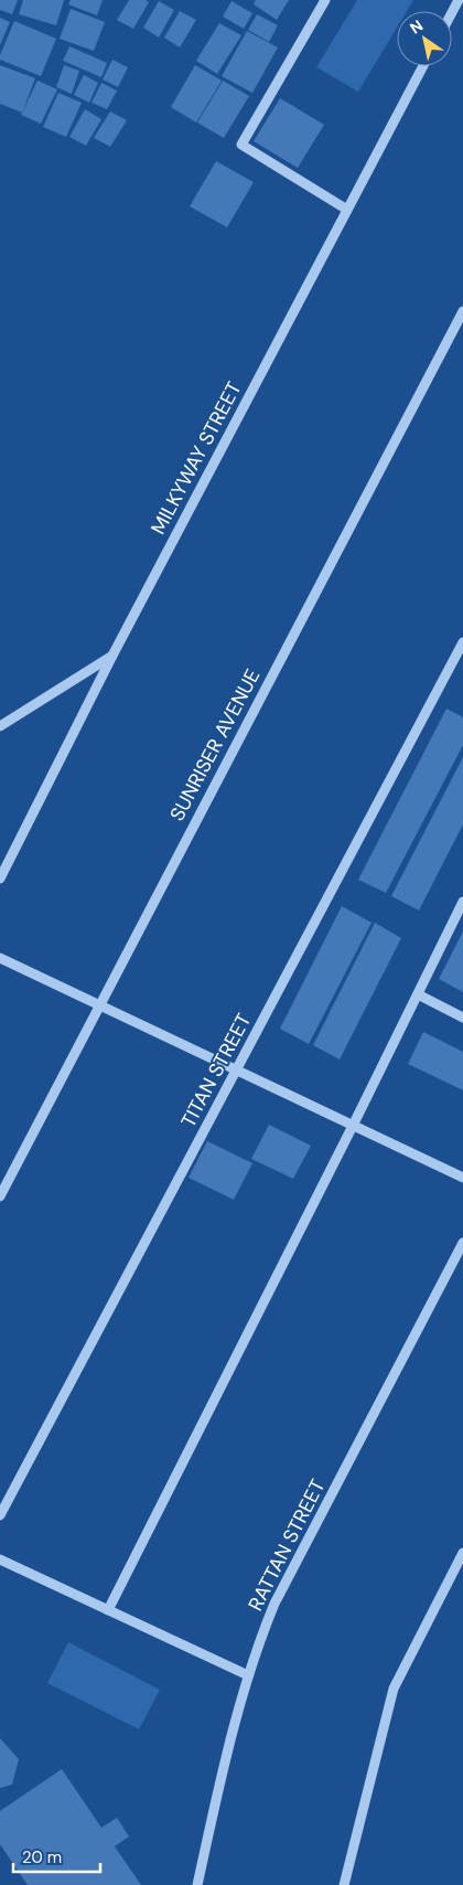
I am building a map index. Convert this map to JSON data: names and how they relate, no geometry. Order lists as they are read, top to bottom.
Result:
{
  "streets": {
    "street": [
      "MILKYWAY STREET",
      "SUNRISER AVENUE",
      "TITAN STREET",
      "RATTAN STREET"
    ]
  },
  "scale_bar": "20 m",
  "north": "top left"
}
